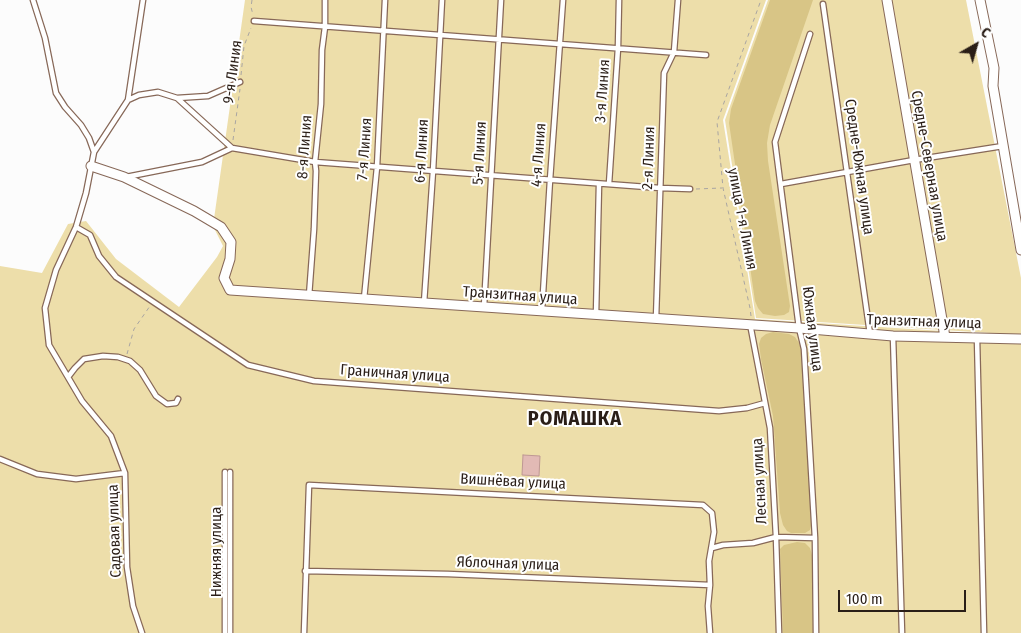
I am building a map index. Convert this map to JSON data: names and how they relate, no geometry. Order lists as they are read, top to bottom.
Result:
{
  "streets": {
    "street": ["Средне-Северная улица", "Транзитная улица"],
    "lane": [
      "3-я Линия",
      "8-я Линия",
      "7-я Линия",
      "6-я Линия",
      "5-я Линия",
      "4-я Линия",
      "2-я Линия",
      "Средне-Южная улица",
      "Южная улица",
      "Граничная улица",
      "Лесная улица",
      "Вишнёвая улица",
      "Садовая улица",
      "Нижняя улица",
      "Яблочная улица"
    ],
    "path": ["9-я Линия", "улица 1-я Линия"]
  },
  "crossings": [
    ["8-я Линия", "Транзитная улица"],
    ["7-я Линия", "Транзитная улица"],
    ["6-я Линия", "Транзитная улица"],
    ["5-я Линия", "Транзитная улица"],
    ["4-я Линия", "Транзитная улица"],
    ["2-я Линия", "Транзитная улица"],
    ["Средне-Северная улица", "Транзитная улица"],
    ["Средне-Южная улица", "Транзитная улица"],
    ["улица 1-я Линия", "Транзитная улица"],
    ["улица 1-я Линия", "Лесная улица"],
    ["Транзитная улица", "Южная улица"],
    ["Транзитная улица", "Лесная улица"],
    ["Транзитная улица", "Садовая улица"],
    ["Граничная улица", "Лесная улица"],
    ["Граничная улица", "Садовая улица"],
    ["Вишнёвая улица", "Яблочная улица"]
  ],
  "districts": ["РОМАШКА"],
  "scale_bar": "100 m",
  "north": "top right"
}
